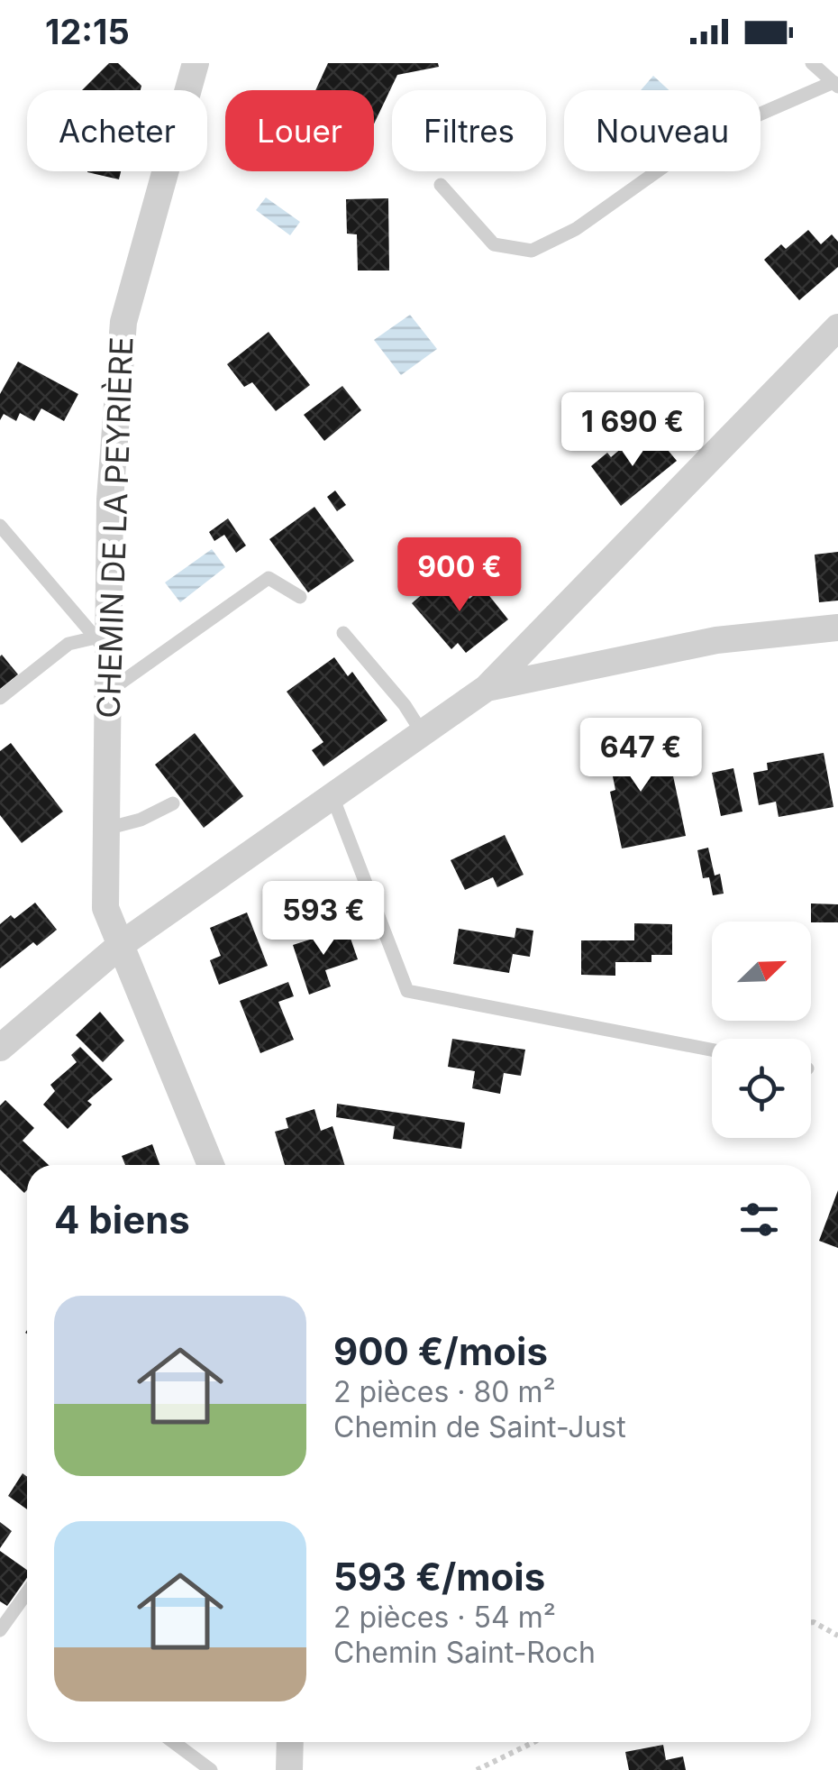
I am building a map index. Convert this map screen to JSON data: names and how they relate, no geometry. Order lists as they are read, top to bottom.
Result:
{
  "streets": {
    "street": ["CHEMIN DE LA PEYRIÈRE"]
  },
  "north": "top right",
  "page": {
    "status": "12:15",
    "chip": [
      "Acheter",
      "Louer",
      "Filtres",
      "Nouveau"
    ],
    "price": [
      "1 690 €",
      "900 €",
      "647 €",
      "593 €"
    ],
    "heading": "4 biens",
    "list": [
      {
        "name": "900 €/mois",
        "note": "2 pièces · 80 m² · Chemin de Saint-Just"
      },
      {
        "name": "593 €/mois",
        "note": "2 pièces · 54 m² · Chemin Saint-Roch"
      }
    ]
  }
}
